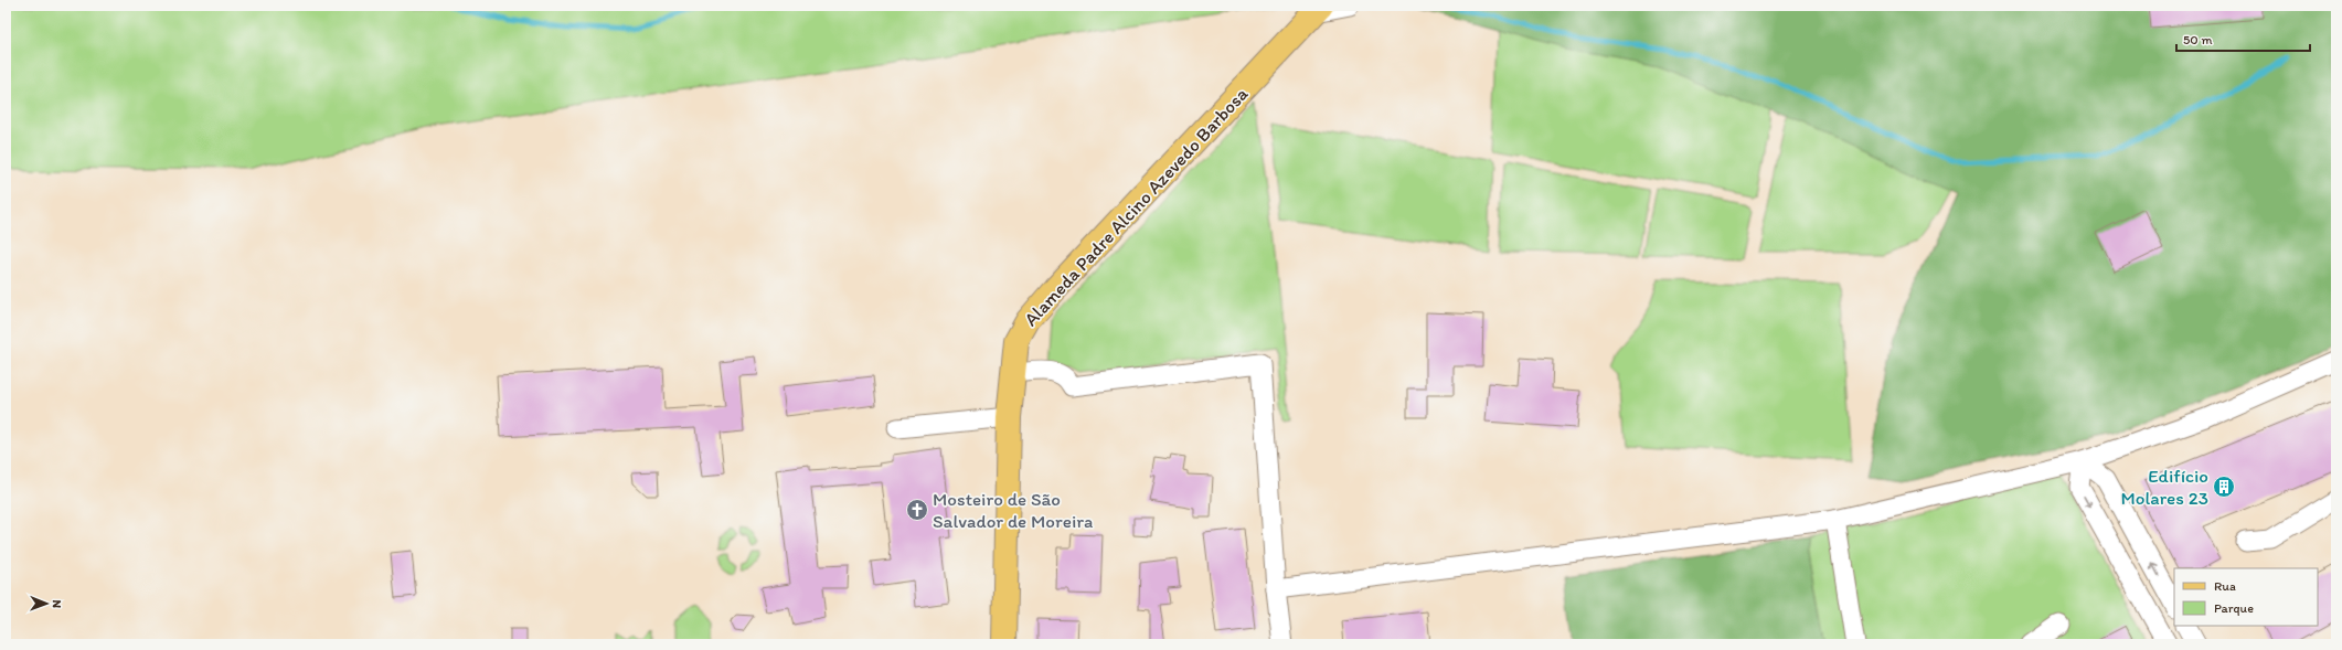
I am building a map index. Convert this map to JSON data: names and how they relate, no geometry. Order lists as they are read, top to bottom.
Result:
{
  "streets": {
    "main road": ["Alameda Padre Alcino Azevedo Barbosa"]
  },
  "places": {
    "building": ["Edifício Molares 23"],
    "church": ["Mosteiro de São Salvador de Moreira"]
  },
  "legend": ["Rua", "Parque"],
  "scale_bar": "50 m",
  "north": "right"
}
